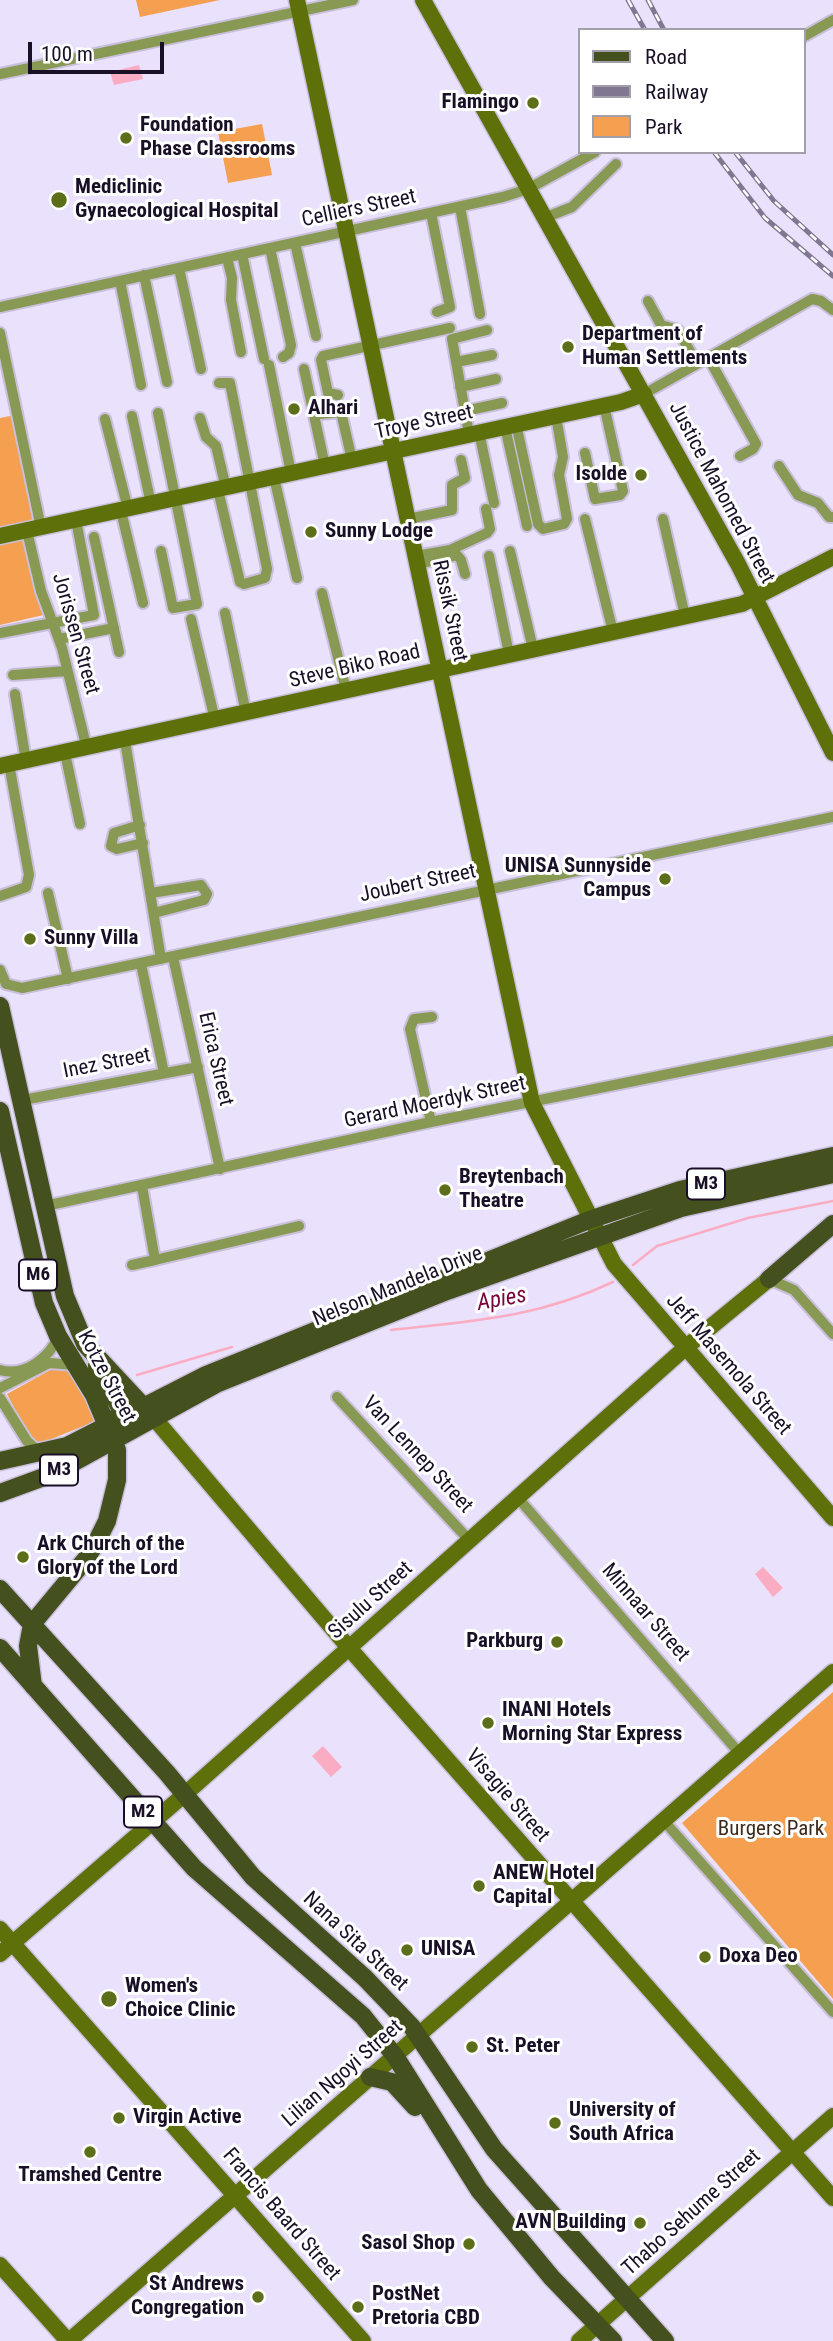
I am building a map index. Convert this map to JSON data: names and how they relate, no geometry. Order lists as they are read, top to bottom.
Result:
{
  "streets": {
    "main road": [
      "Troye Street",
      "Justice Mahomed Street",
      "Rissik Street",
      "Steve Biko Road",
      "M3",
      "M6",
      "Nelson Mandela Drive",
      "Jeff Masemola Street",
      "Kotze Street",
      "Sisulu Street",
      "Visagie Street",
      "M2",
      "Nana Sita Street",
      "Lilian Ngoyi Street",
      "Thabo Sehume Street",
      "Francis Baard Street"
    ],
    "street": [
      "Celliers Street",
      "Jorissen Street",
      "Joubert Street",
      "Erica Street",
      "Inez Street",
      "Gerard Moerdyk Street",
      "Van Lennep Street",
      "Minnaar Street"
    ]
  },
  "crossings": [
    ["Celliers Street", "Justice Mahomed Street"],
    ["Celliers Street", "Rissik Street"],
    ["Troye Street", "Justice Mahomed Street"],
    ["Troye Street", "Rissik Street"],
    ["Troye Street", "Jorissen Street"],
    ["Justice Mahomed Street", "Steve Biko Road"],
    ["Rissik Street", "Steve Biko Road"],
    ["Rissik Street", "Joubert Street"],
    ["Rissik Street", "Gerard Moerdyk Street"],
    ["Rissik Street", "Nelson Mandela Drive"],
    ["Rissik Street", "Jeff Masemola Street"],
    ["Jorissen Street", "Steve Biko Road"],
    ["Steve Biko Road", "Erica Street"],
    ["Joubert Street", "Erica Street"],
    ["Erica Street", "Inez Street"],
    ["Erica Street", "Gerard Moerdyk Street"],
    ["Inez Street", "Kotze Street"],
    ["Gerard Moerdyk Street", "Kotze Street"],
    ["Nelson Mandela Drive", "Jeff Masemola Street"],
    ["Nelson Mandela Drive", "Kotze Street"],
    ["Nelson Mandela Drive", "Visagie Street"],
    ["Jeff Masemola Street", "Sisulu Street"],
    ["Kotze Street", "Visagie Street"],
    ["Kotze Street", "Nana Sita Street"],
    ["Van Lennep Street", "Sisulu Street"],
    ["Sisulu Street", "Minnaar Street"],
    ["Sisulu Street", "Visagie Street"],
    ["Sisulu Street", "M2"],
    ["Sisulu Street", "Nana Sita Street"],
    ["Sisulu Street", "Francis Baard Street"],
    ["Minnaar Street", "Lilian Ngoyi Street"],
    ["Visagie Street", "Lilian Ngoyi Street"],
    ["Visagie Street", "Thabo Sehume Street"],
    ["M2", "Lilian Ngoyi Street"],
    ["M2", "Thabo Sehume Street"],
    ["Nana Sita Street", "Lilian Ngoyi Street"],
    ["Nana Sita Street", "Thabo Sehume Street"],
    ["Lilian Ngoyi Street", "Francis Baard Street"]
  ],
  "water": ["Apies"],
  "parks": ["Burgers Park"],
  "places": [
    "Flamingo",
    "Foundation Phase Classrooms",
    "Mediclinic Gynaecological Hospital",
    "Department of Human Settlements",
    "Alhari",
    "Isolde",
    "Sunny Lodge",
    "UNISA Sunnyside Campus",
    "Sunny Villa",
    "Breytenbach Theatre",
    "Ark Church of the Glory of the Lord",
    "Parkburg",
    "INANI Hotels Morning Star Express",
    "ANEW Hotel Capital",
    "UNISA",
    "Doxa Deo",
    "Women's Choice Clinic",
    "St. Peter",
    "Virgin Active",
    "University of South Africa",
    "Tramshed Centre",
    "AVN Building",
    "Sasol Shop",
    "St Andrews Congregation",
    "PostNet Pretoria CBD"
  ],
  "legend": ["Road", "Railway", "Park"],
  "scale_bar": "100 m"
}
